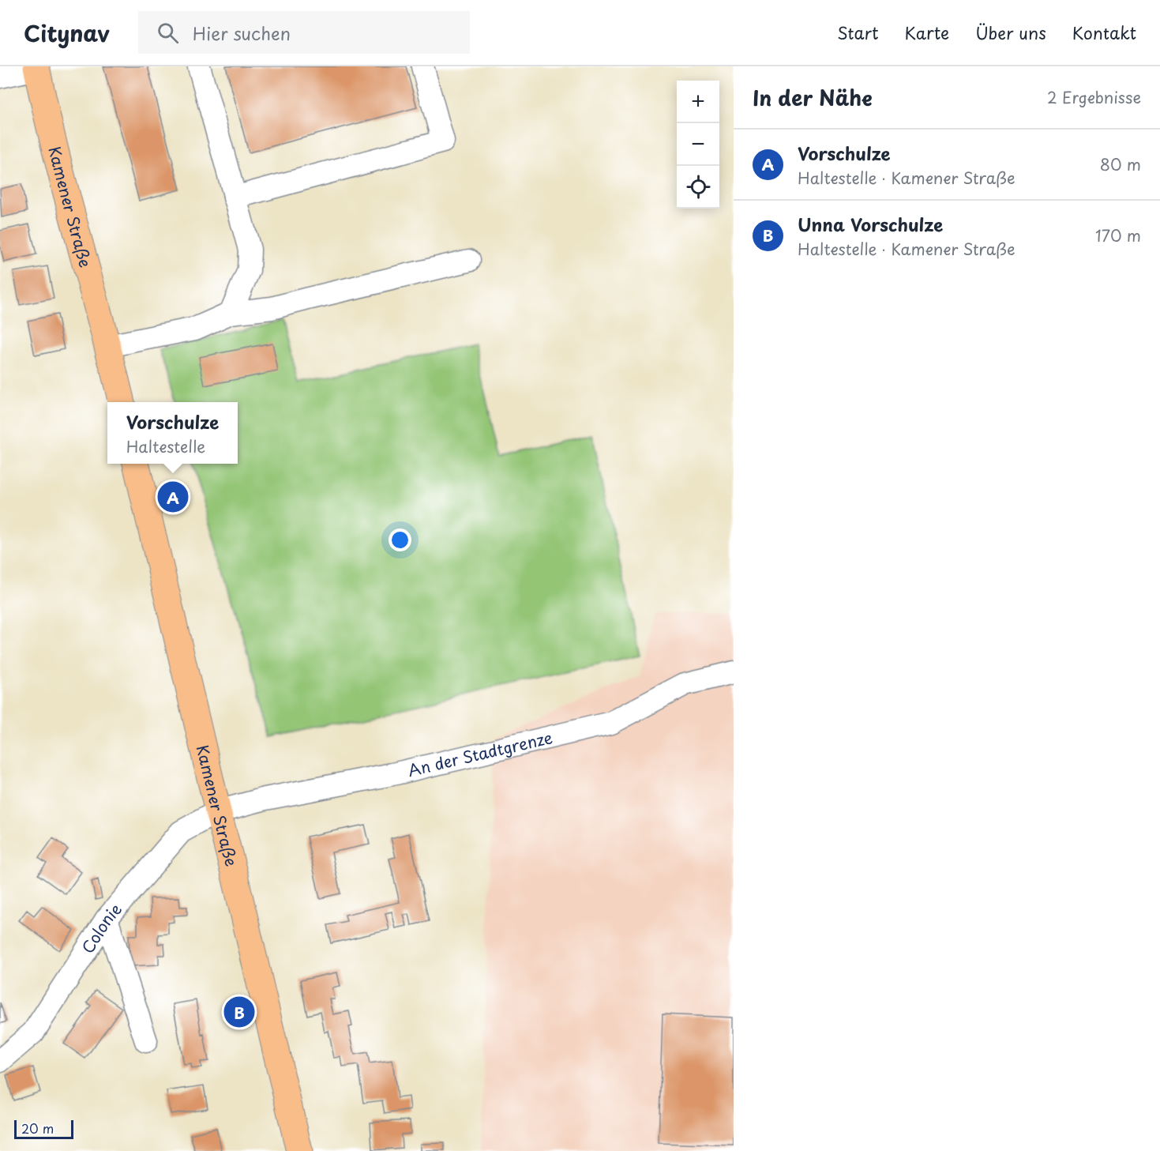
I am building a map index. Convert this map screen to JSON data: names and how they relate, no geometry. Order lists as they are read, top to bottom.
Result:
{
  "streets": {
    "main road": ["Kamener Straße"],
    "street": ["An der Stadtgrenze", "Colonie"]
  },
  "crossings": [
    ["Kamener Straße", "An der Stadtgrenze"],
    ["Kamener Straße", "Colonie"],
    ["An der Stadtgrenze", "Colonie"]
  ],
  "scale_bar": "20 m",
  "page": {
    "header": "Citynav",
    "search": "Hier suchen",
    "nav": [
      "Start",
      "Karte",
      "Über uns",
      "Kontakt"
    ],
    "heading": ["In der Nähe", "2 Ergebnisse"],
    "map_buttons": ["+", "−"],
    "list": [
      {
        "mark": "A",
        "name": "Vorschulze",
        "note": "Haltestelle · Kamener Straße",
        "value": "80 m"
      },
      {
        "mark": "B",
        "name": "Unna Vorschulze",
        "note": "Haltestelle · Kamener Straße",
        "value": "170 m"
      }
    ],
    "popup": ["Vorschulze", "Haltestelle"],
    "pins": ["A", "B"],
    "scale": "20 m"
  }
}
